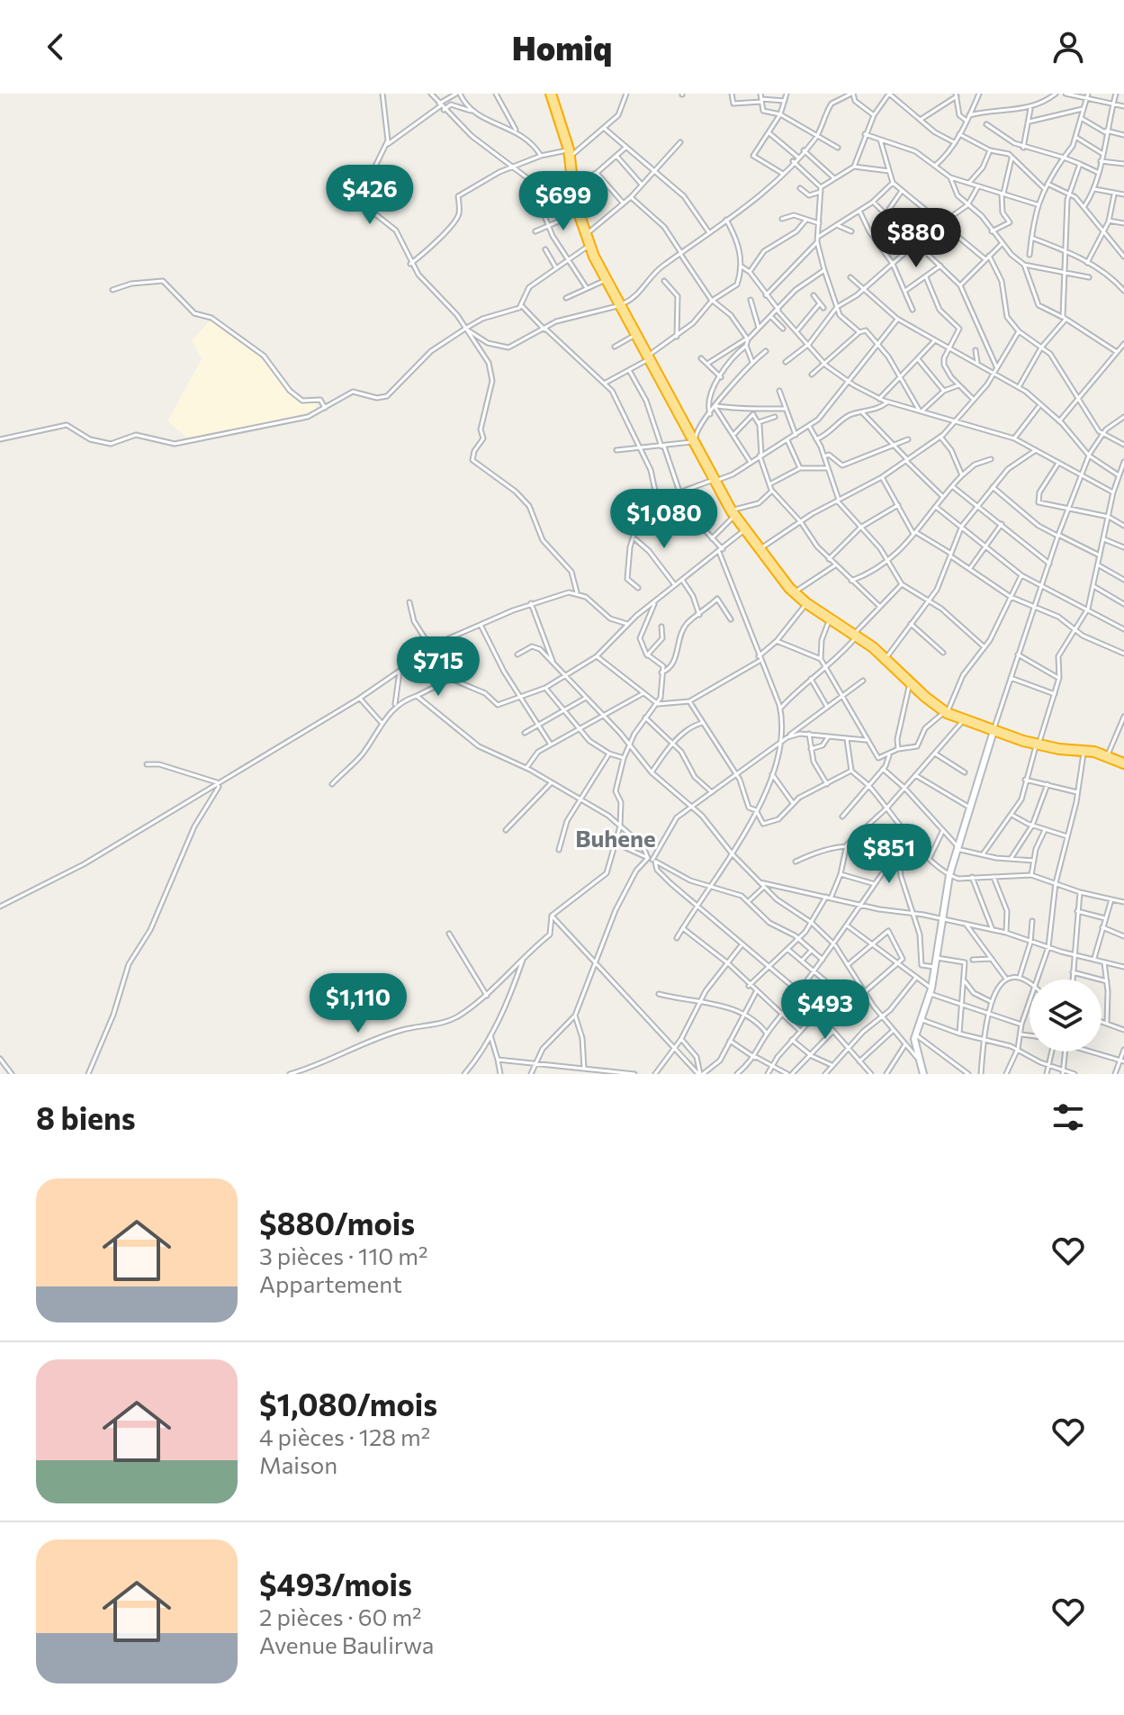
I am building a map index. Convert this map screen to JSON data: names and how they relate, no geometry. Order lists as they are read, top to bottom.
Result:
{
  "districts": ["Buhene"],
  "page": {
    "header": "Homiq",
    "price": [
      "$426",
      "$699",
      "$880",
      "$1,080",
      "$715",
      "$851",
      "$1,110",
      "$493"
    ],
    "heading": "8 biens",
    "list": [
      {
        "name": "$880/mois",
        "note": "3 pièces · 110 m² · Appartement"
      },
      {
        "name": "$1,080/mois",
        "note": "4 pièces · 128 m² · Maison"
      },
      {
        "name": "$493/mois",
        "note": "2 pièces · 60 m² · Avenue Baulirwa"
      }
    ]
  }
}
